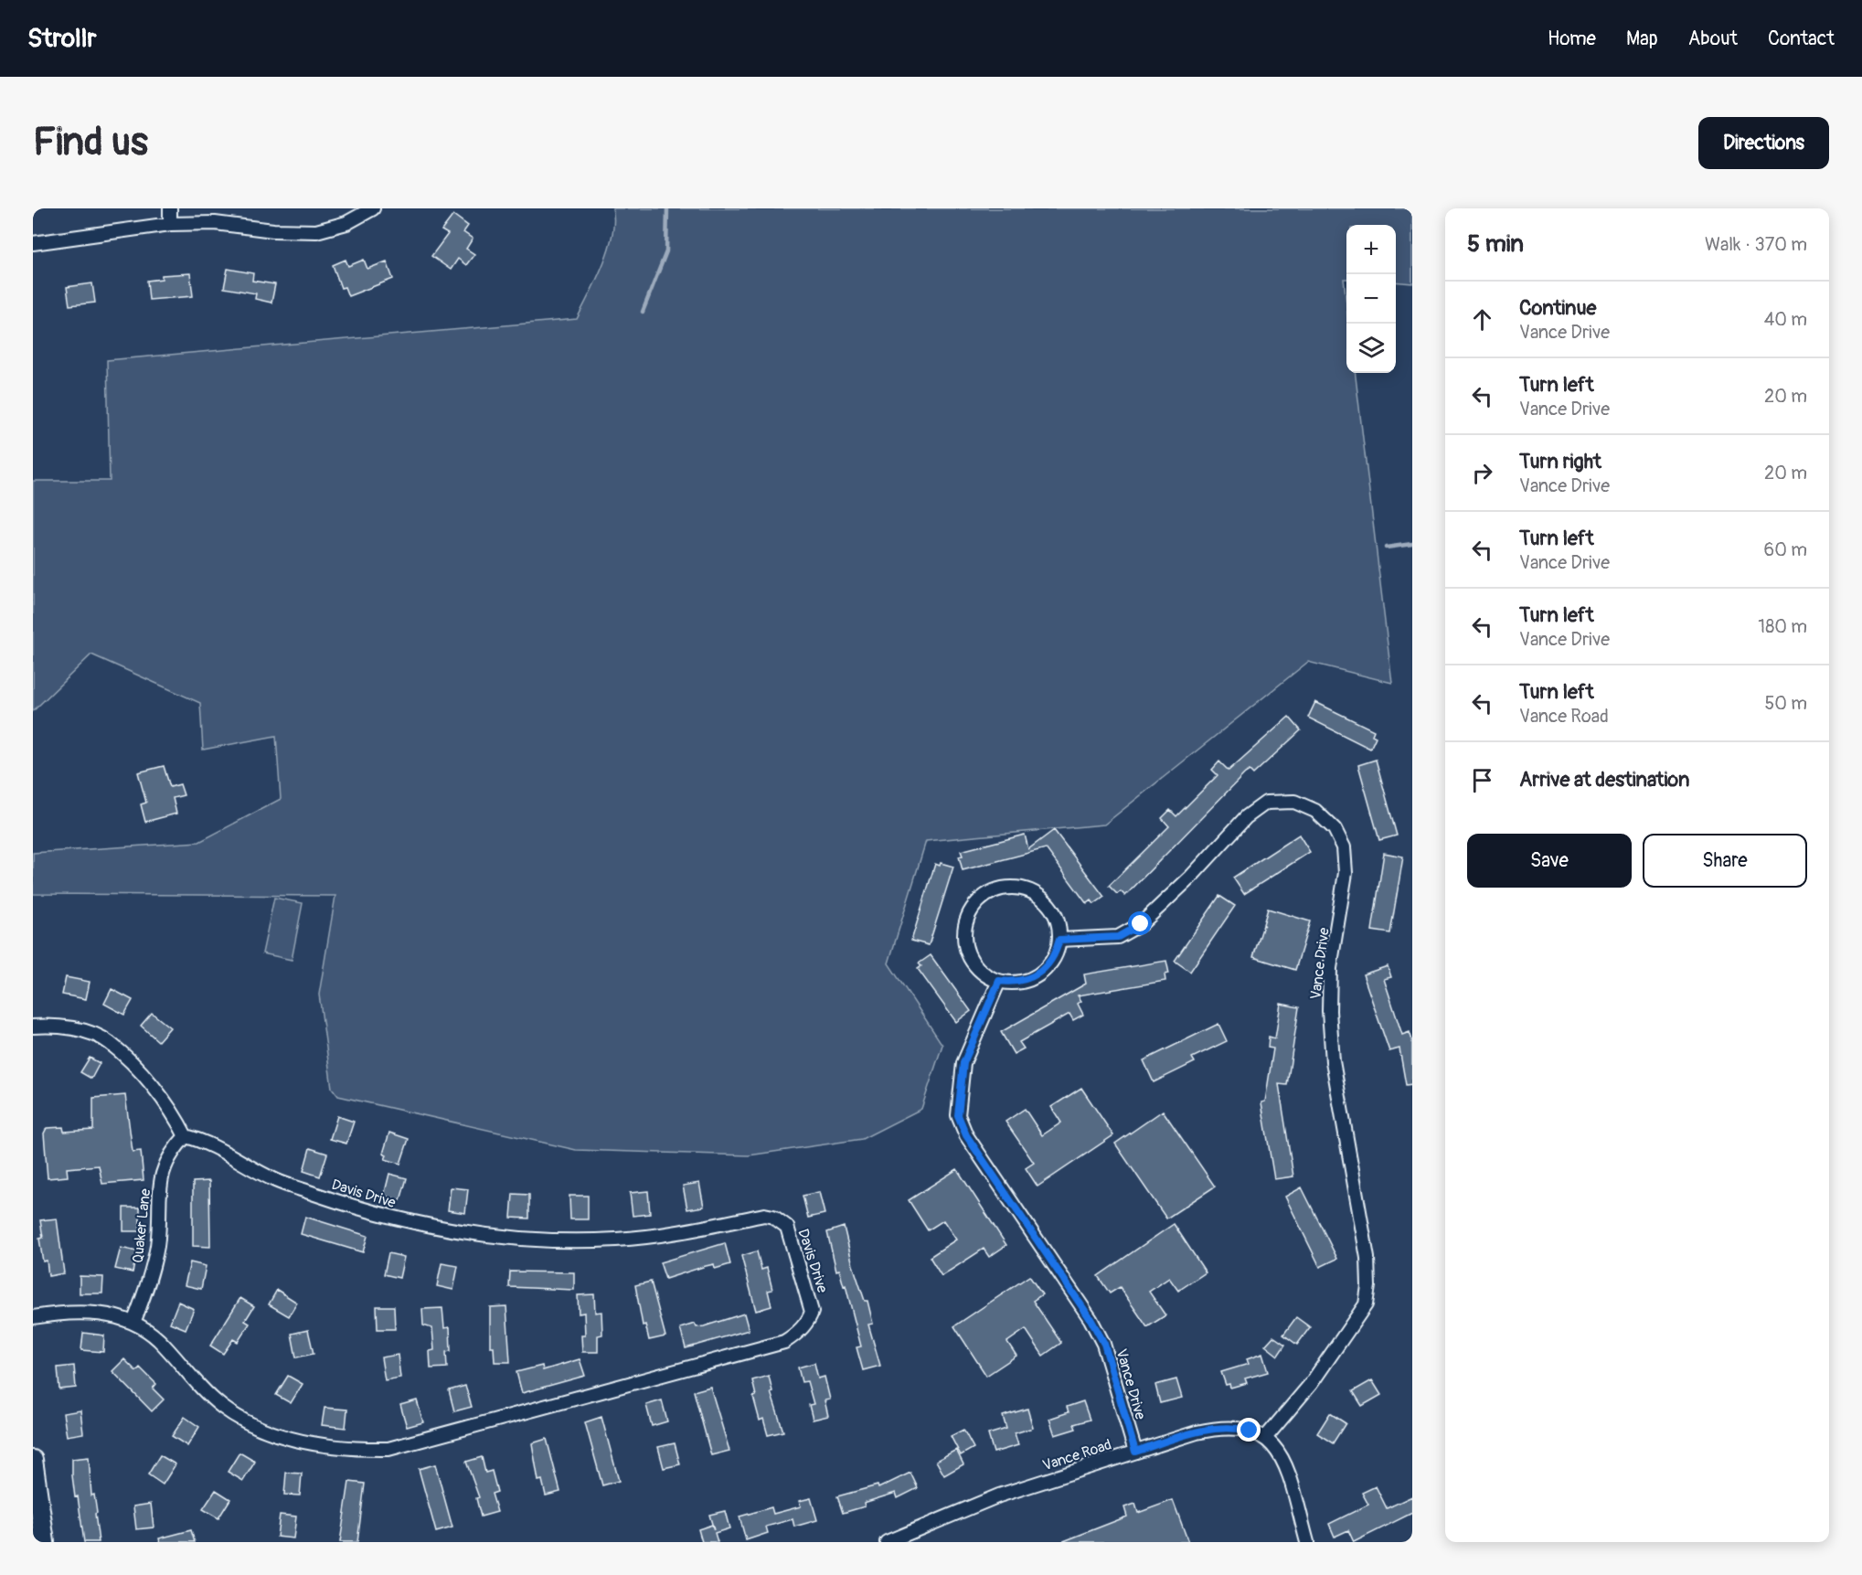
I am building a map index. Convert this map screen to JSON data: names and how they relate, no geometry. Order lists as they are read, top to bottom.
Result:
{
  "streets": {
    "street": [
      "Vance Drive",
      "Davis Drive",
      "Quaker Lane",
      "Vance Road"
    ]
  },
  "crossings": [
    ["Vance Drive", "Vance Road"],
    ["Davis Drive", "Quaker Lane"]
  ],
  "page": {
    "header": "Strollr",
    "nav": [
      "Home",
      "Map",
      "About",
      "Contact"
    ],
    "buttons": [
      "Directions",
      ["Save", "Share"]
    ],
    "title": "Find us",
    "heading": ["5 min", "Walk · 370 m"],
    "map_buttons": ["+", "−"],
    "list": [
      ["Continue", "Vance Drive", "40 m"],
      ["Turn left", "Vance Drive", "20 m"],
      ["Turn right", "Vance Drive", "20 m"],
      ["Turn left", "Vance Drive", "60 m"],
      ["Turn left", "Vance Drive", "180 m"],
      ["Turn left", "Vance Road", "50 m"],
      "Arrive at destination"
    ]
  }
}
